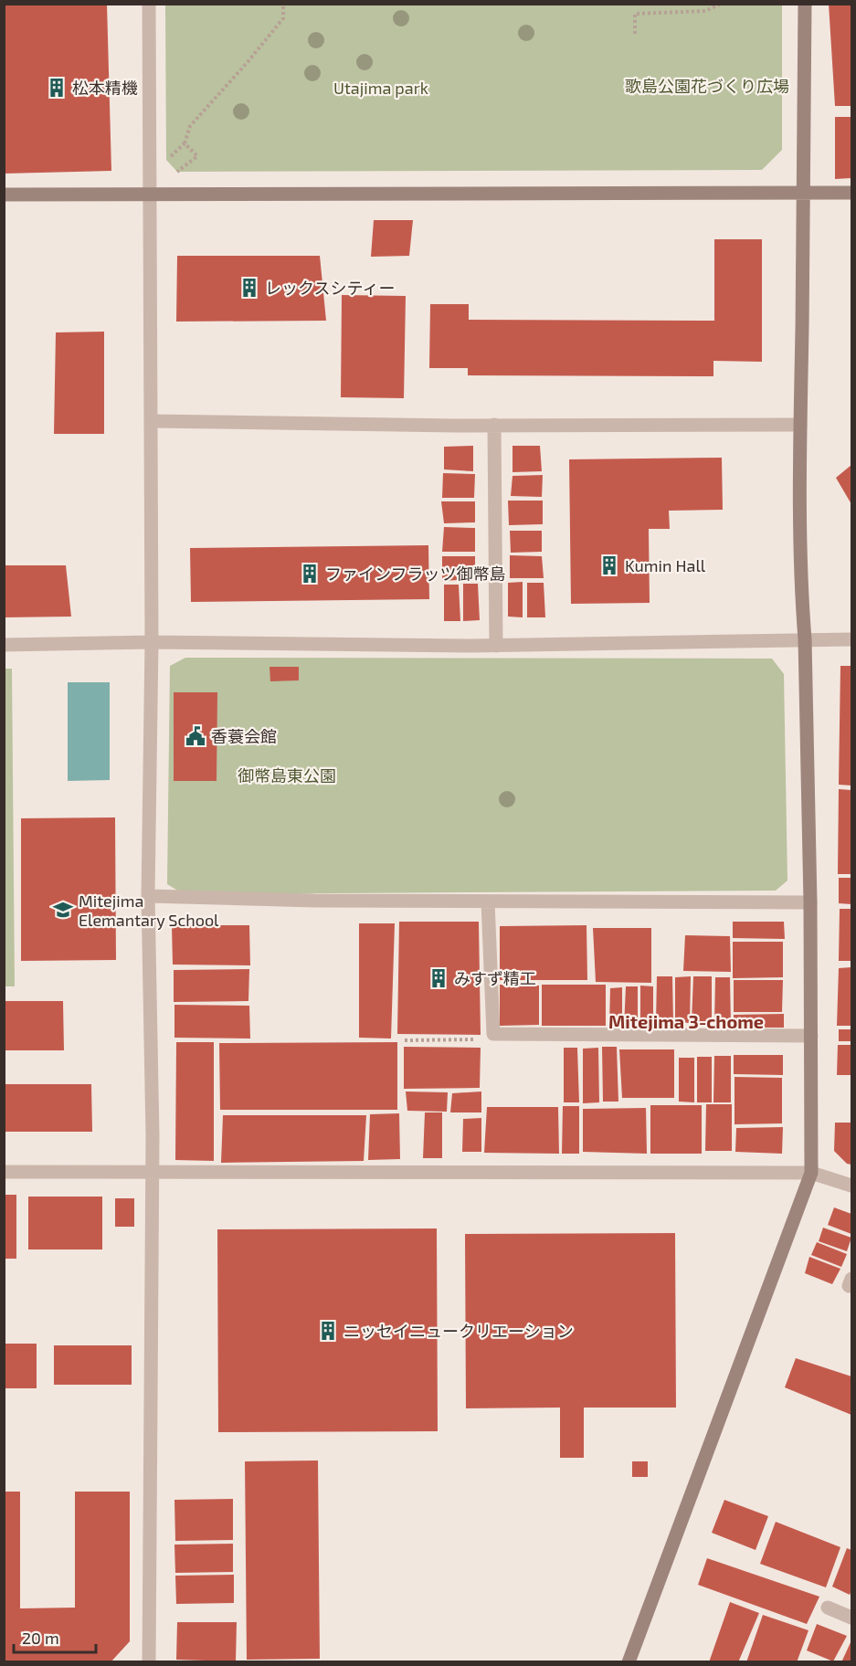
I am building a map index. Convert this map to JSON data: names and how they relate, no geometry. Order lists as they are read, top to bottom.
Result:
{
  "districts": ["Mitejima 3-chome"],
  "parks": ["歌島公園花づくり広場", "Utajima park", "御幣島東公園"],
  "places": {
    "building": [
      "松本精機",
      "レックスシティー",
      "Kumin Hall",
      "ファインフラッツ御幣島",
      "みすず精工",
      "ニッセイニュークリエーション"
    ],
    "public building": ["香蓑会館"],
    "school or university": ["Mitejima Elemantary School"]
  },
  "scale_bar": "20 m"
}
